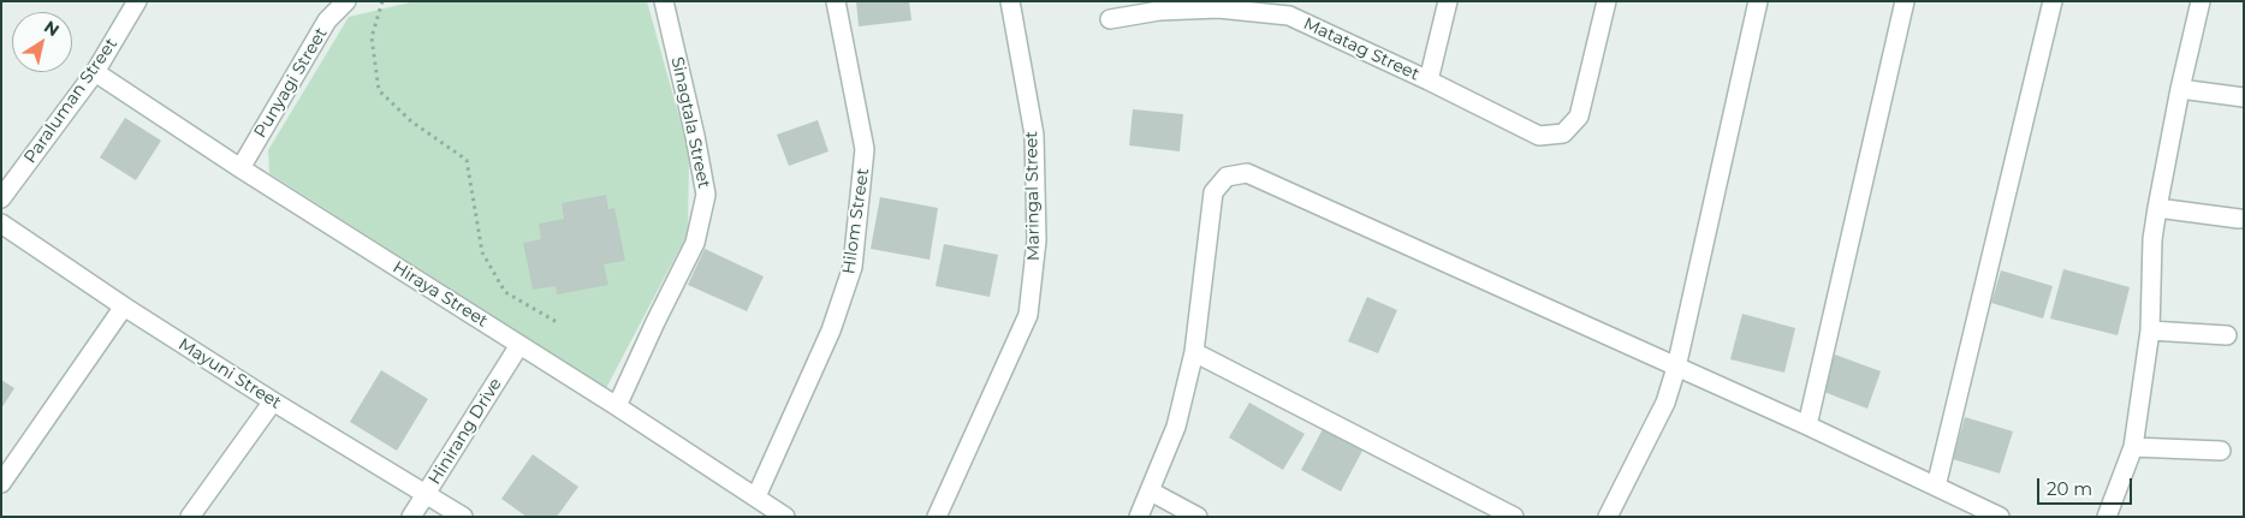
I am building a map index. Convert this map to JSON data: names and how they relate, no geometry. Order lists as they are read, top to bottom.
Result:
{
  "streets": {
    "street": [
      "Matatag Street",
      "Punyagi Street",
      "Paraluman Street",
      "Sinagtala Street",
      "Maringal Street",
      "Hilom Street",
      "Hiraya Street",
      "Mayuni Street",
      "Hinirang Drive"
    ]
  },
  "crossings": [
    ["Punyagi Street", "Hiraya Street"],
    ["Paraluman Street", "Hiraya Street"],
    ["Sinagtala Street", "Hiraya Street"],
    ["Hilom Street", "Hiraya Street"],
    ["Hiraya Street", "Hinirang Drive"],
    ["Mayuni Street", "Hinirang Drive"]
  ],
  "scale_bar": "20 m",
  "north": "top right"
}
